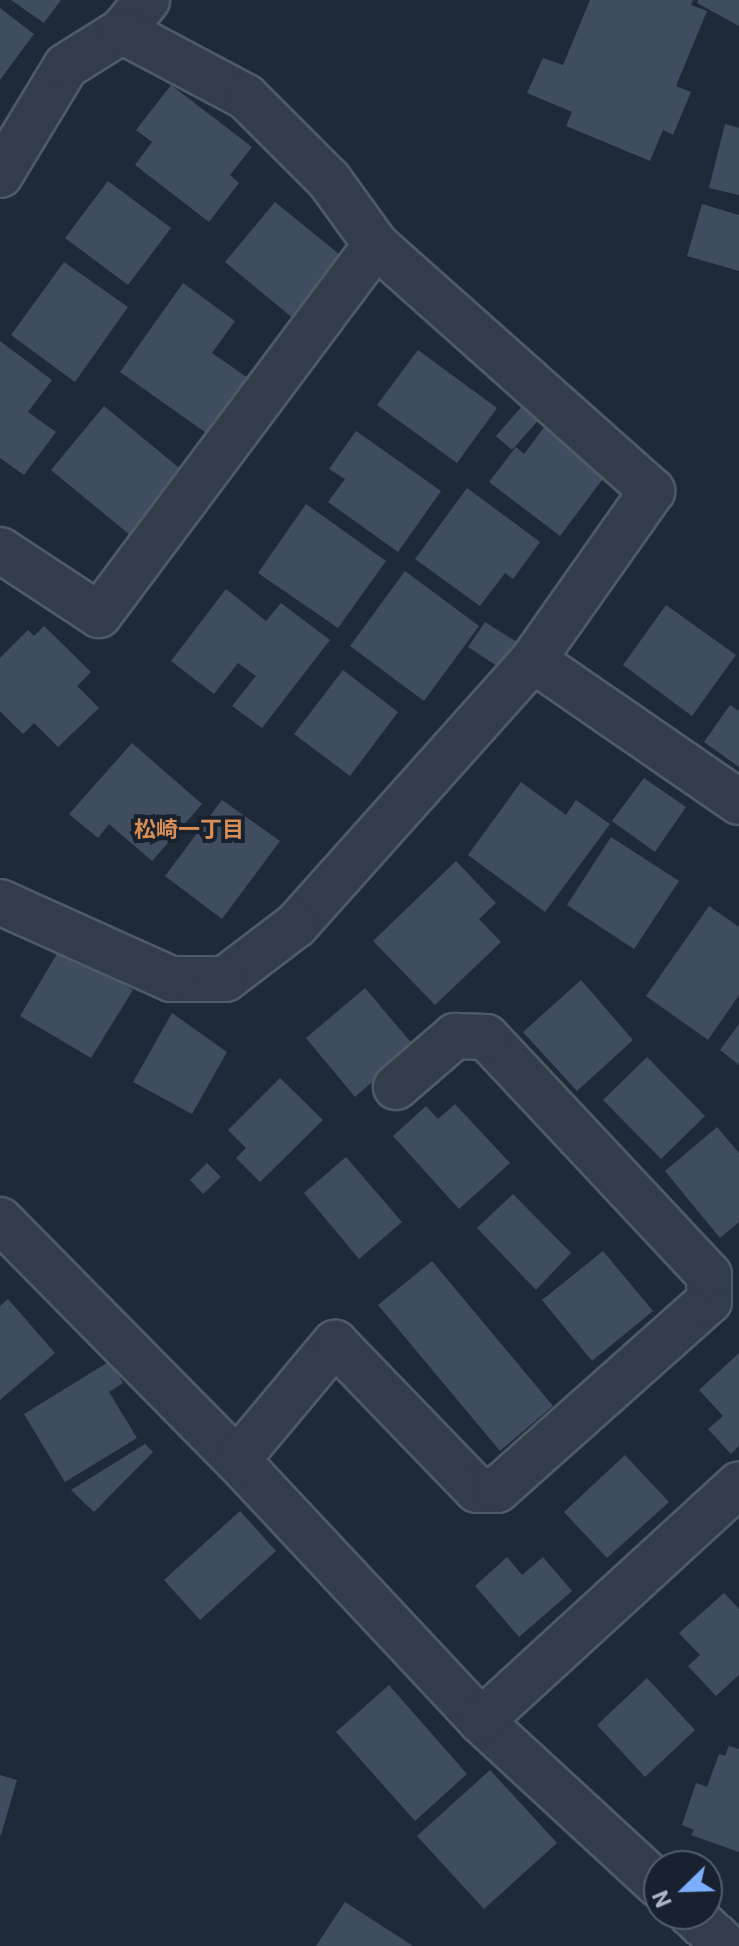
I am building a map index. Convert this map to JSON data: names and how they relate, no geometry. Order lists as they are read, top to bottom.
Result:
{
  "districts": ["松崎一丁目"],
  "north": "bottom left"
}
